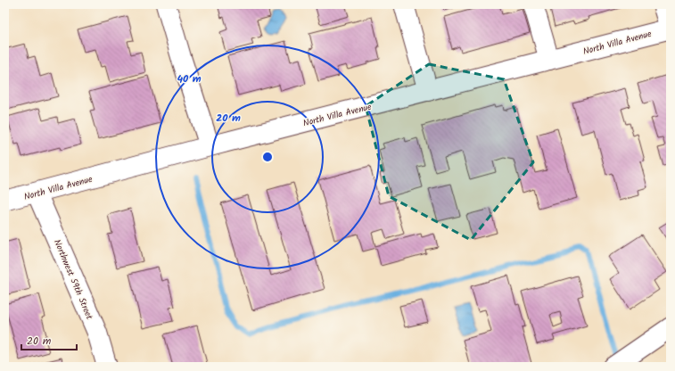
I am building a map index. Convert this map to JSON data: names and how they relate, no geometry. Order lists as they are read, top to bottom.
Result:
{
  "streets": {
    "street": ["North Villa Avenue", "Northwest 59th Street"]
  },
  "crossings": [
    ["North Villa Avenue", "Northwest 59th Street"]
  ],
  "scale_bar": "20 m",
  "rings": ["40 m", "20 m"]
}
